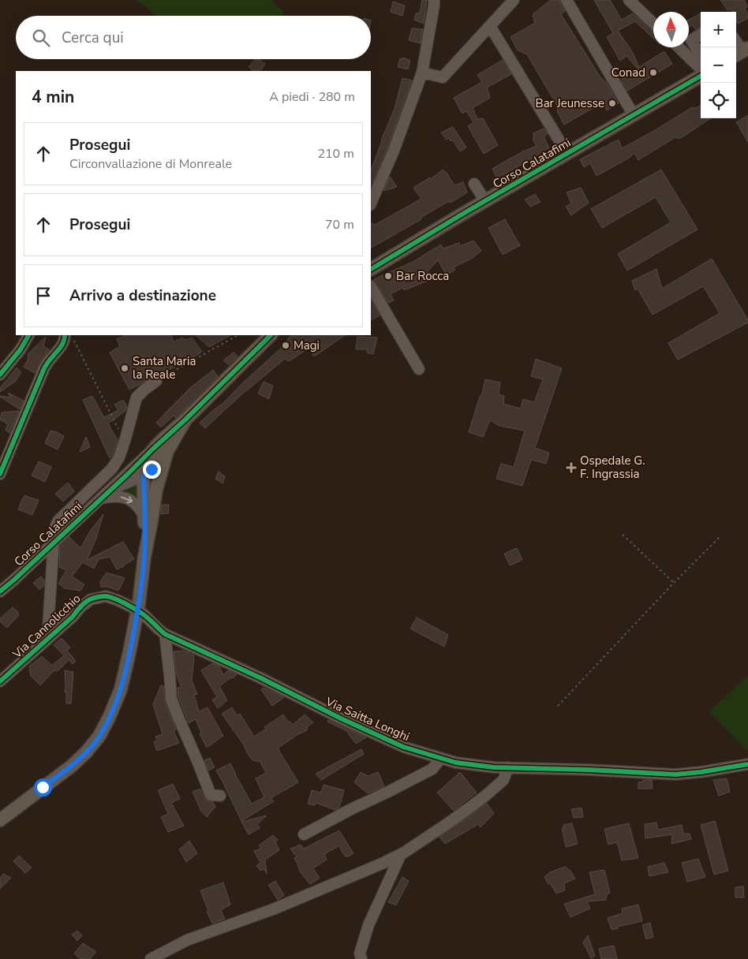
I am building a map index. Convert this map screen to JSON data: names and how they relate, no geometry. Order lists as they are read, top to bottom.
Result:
{
  "streets": {
    "main road": ["Corso Calatafimi"],
    "street": ["Via Cannolicchio", "Via Saitta Longhi"]
  },
  "places": {
    "other": [
      "Conad",
      "Bar Jeunesse",
      "Bar Rocca",
      "Magi",
      "Santa Maria la Reale"
    ],
    "health": ["Ospedale G. F. Ingrassia"]
  },
  "north": "top",
  "page": {
    "map_buttons": ["+", "−"],
    "search": "Cerca qui",
    "heading": ["4 min", "A piedi · 280 m"],
    "list": [
      ["Prosegui", "Circonvallazione di Monreale", "210 m"],
      ["Prosegui", "70 m"],
      "Arrivo a destinazione"
    ]
  }
}
